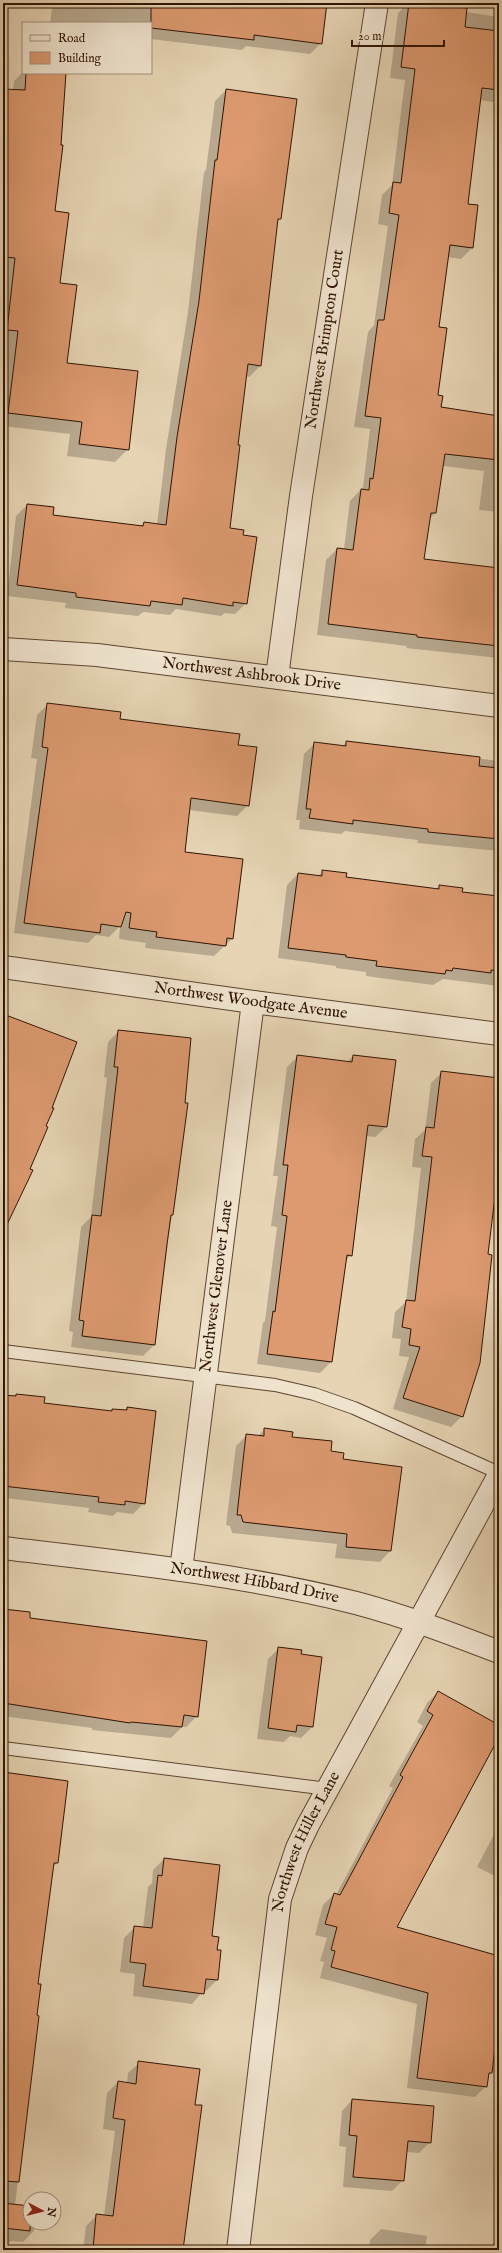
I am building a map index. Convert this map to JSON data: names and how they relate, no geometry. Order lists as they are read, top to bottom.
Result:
{
  "streets": {
    "street": [
      "Northwest Brimpton Court",
      "Northwest Ashbrook Drive",
      "Northwest Woodgate Avenue",
      "Northwest Glenover Lane",
      "Northwest Hibbard Drive",
      "Northwest Hiller Lane"
    ]
  },
  "crossings": [
    ["Northwest Brimpton Court", "Northwest Ashbrook Drive"],
    ["Northwest Woodgate Avenue", "Northwest Glenover Lane"],
    ["Northwest Glenover Lane", "Northwest Hibbard Drive"],
    ["Northwest Hibbard Drive", "Northwest Hiller Lane"]
  ],
  "legend": ["Road", "Building"],
  "scale_bar": "20 m",
  "north": "right"
}
